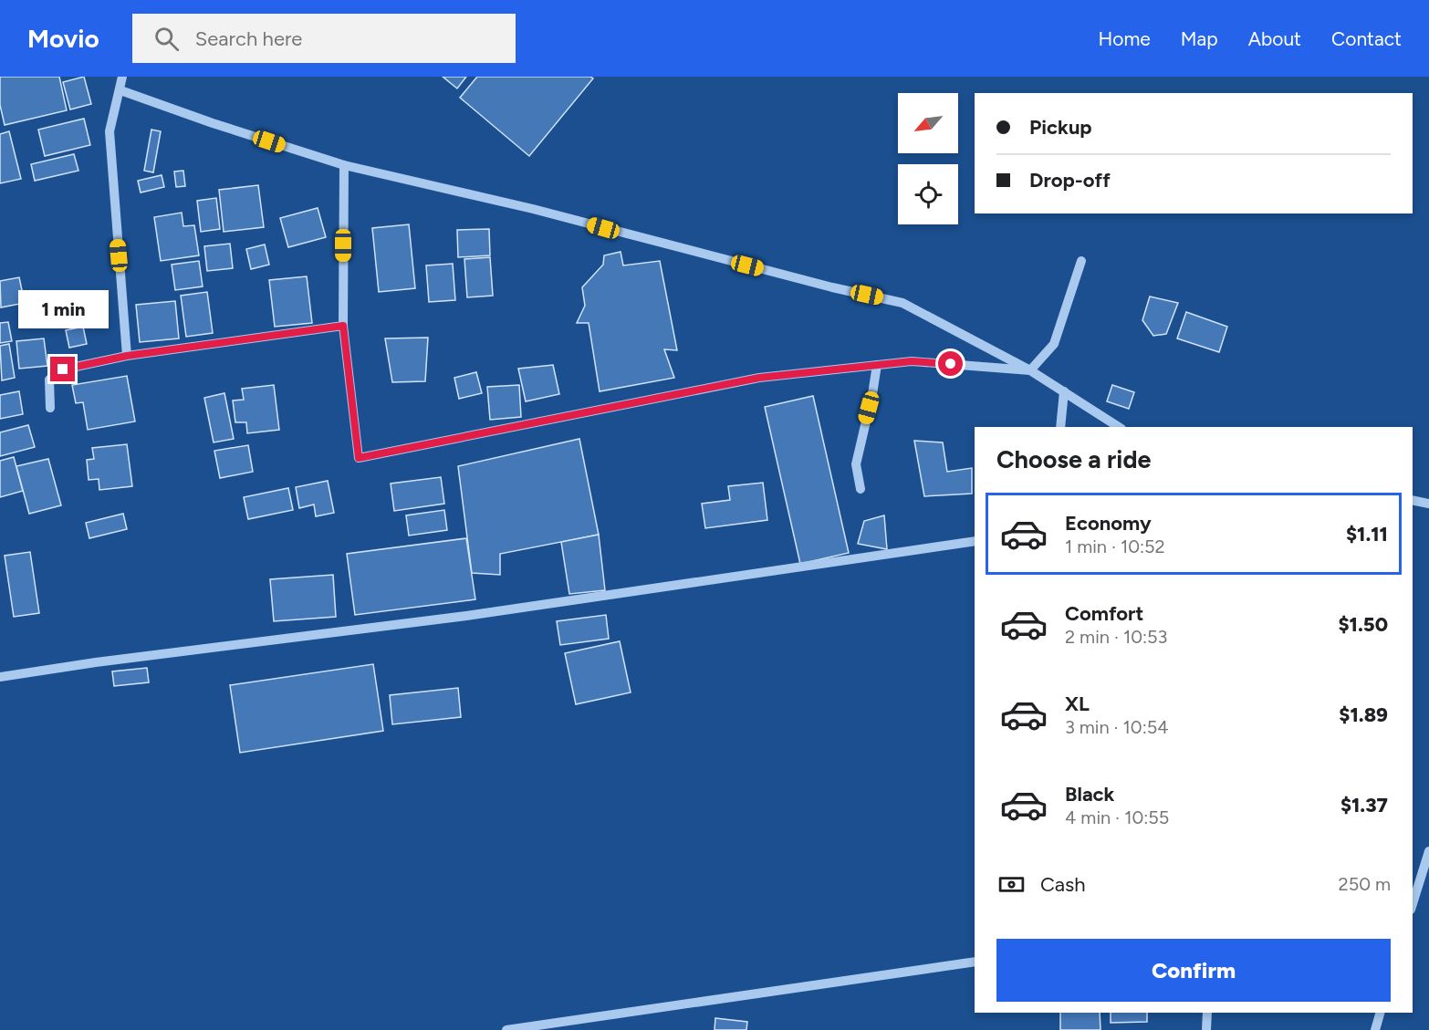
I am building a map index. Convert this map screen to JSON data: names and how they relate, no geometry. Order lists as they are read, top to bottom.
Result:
{
  "north": "bottom left",
  "page": {
    "header": "Movio",
    "search": "Search here",
    "nav": [
      "Home",
      "Map",
      "About",
      "Contact"
    ],
    "banner": ["Pickup", "Drop-off"],
    "bubble": "1 min",
    "heading": "Choose a ride",
    "list": [
      {
        "name": "Economy",
        "note": "1 min · 10:52",
        "value": "$1.11"
      },
      {
        "name": "Comfort",
        "note": "2 min · 10:53",
        "value": "$1.50"
      },
      {
        "name": "XL",
        "note": "3 min · 10:54",
        "value": "$1.89"
      },
      {
        "name": "Black",
        "note": "4 min · 10:55",
        "value": "$1.37"
      }
    ],
    "pay": ["Cash", "250 m"],
    "buttons": "Confirm"
  }
}
